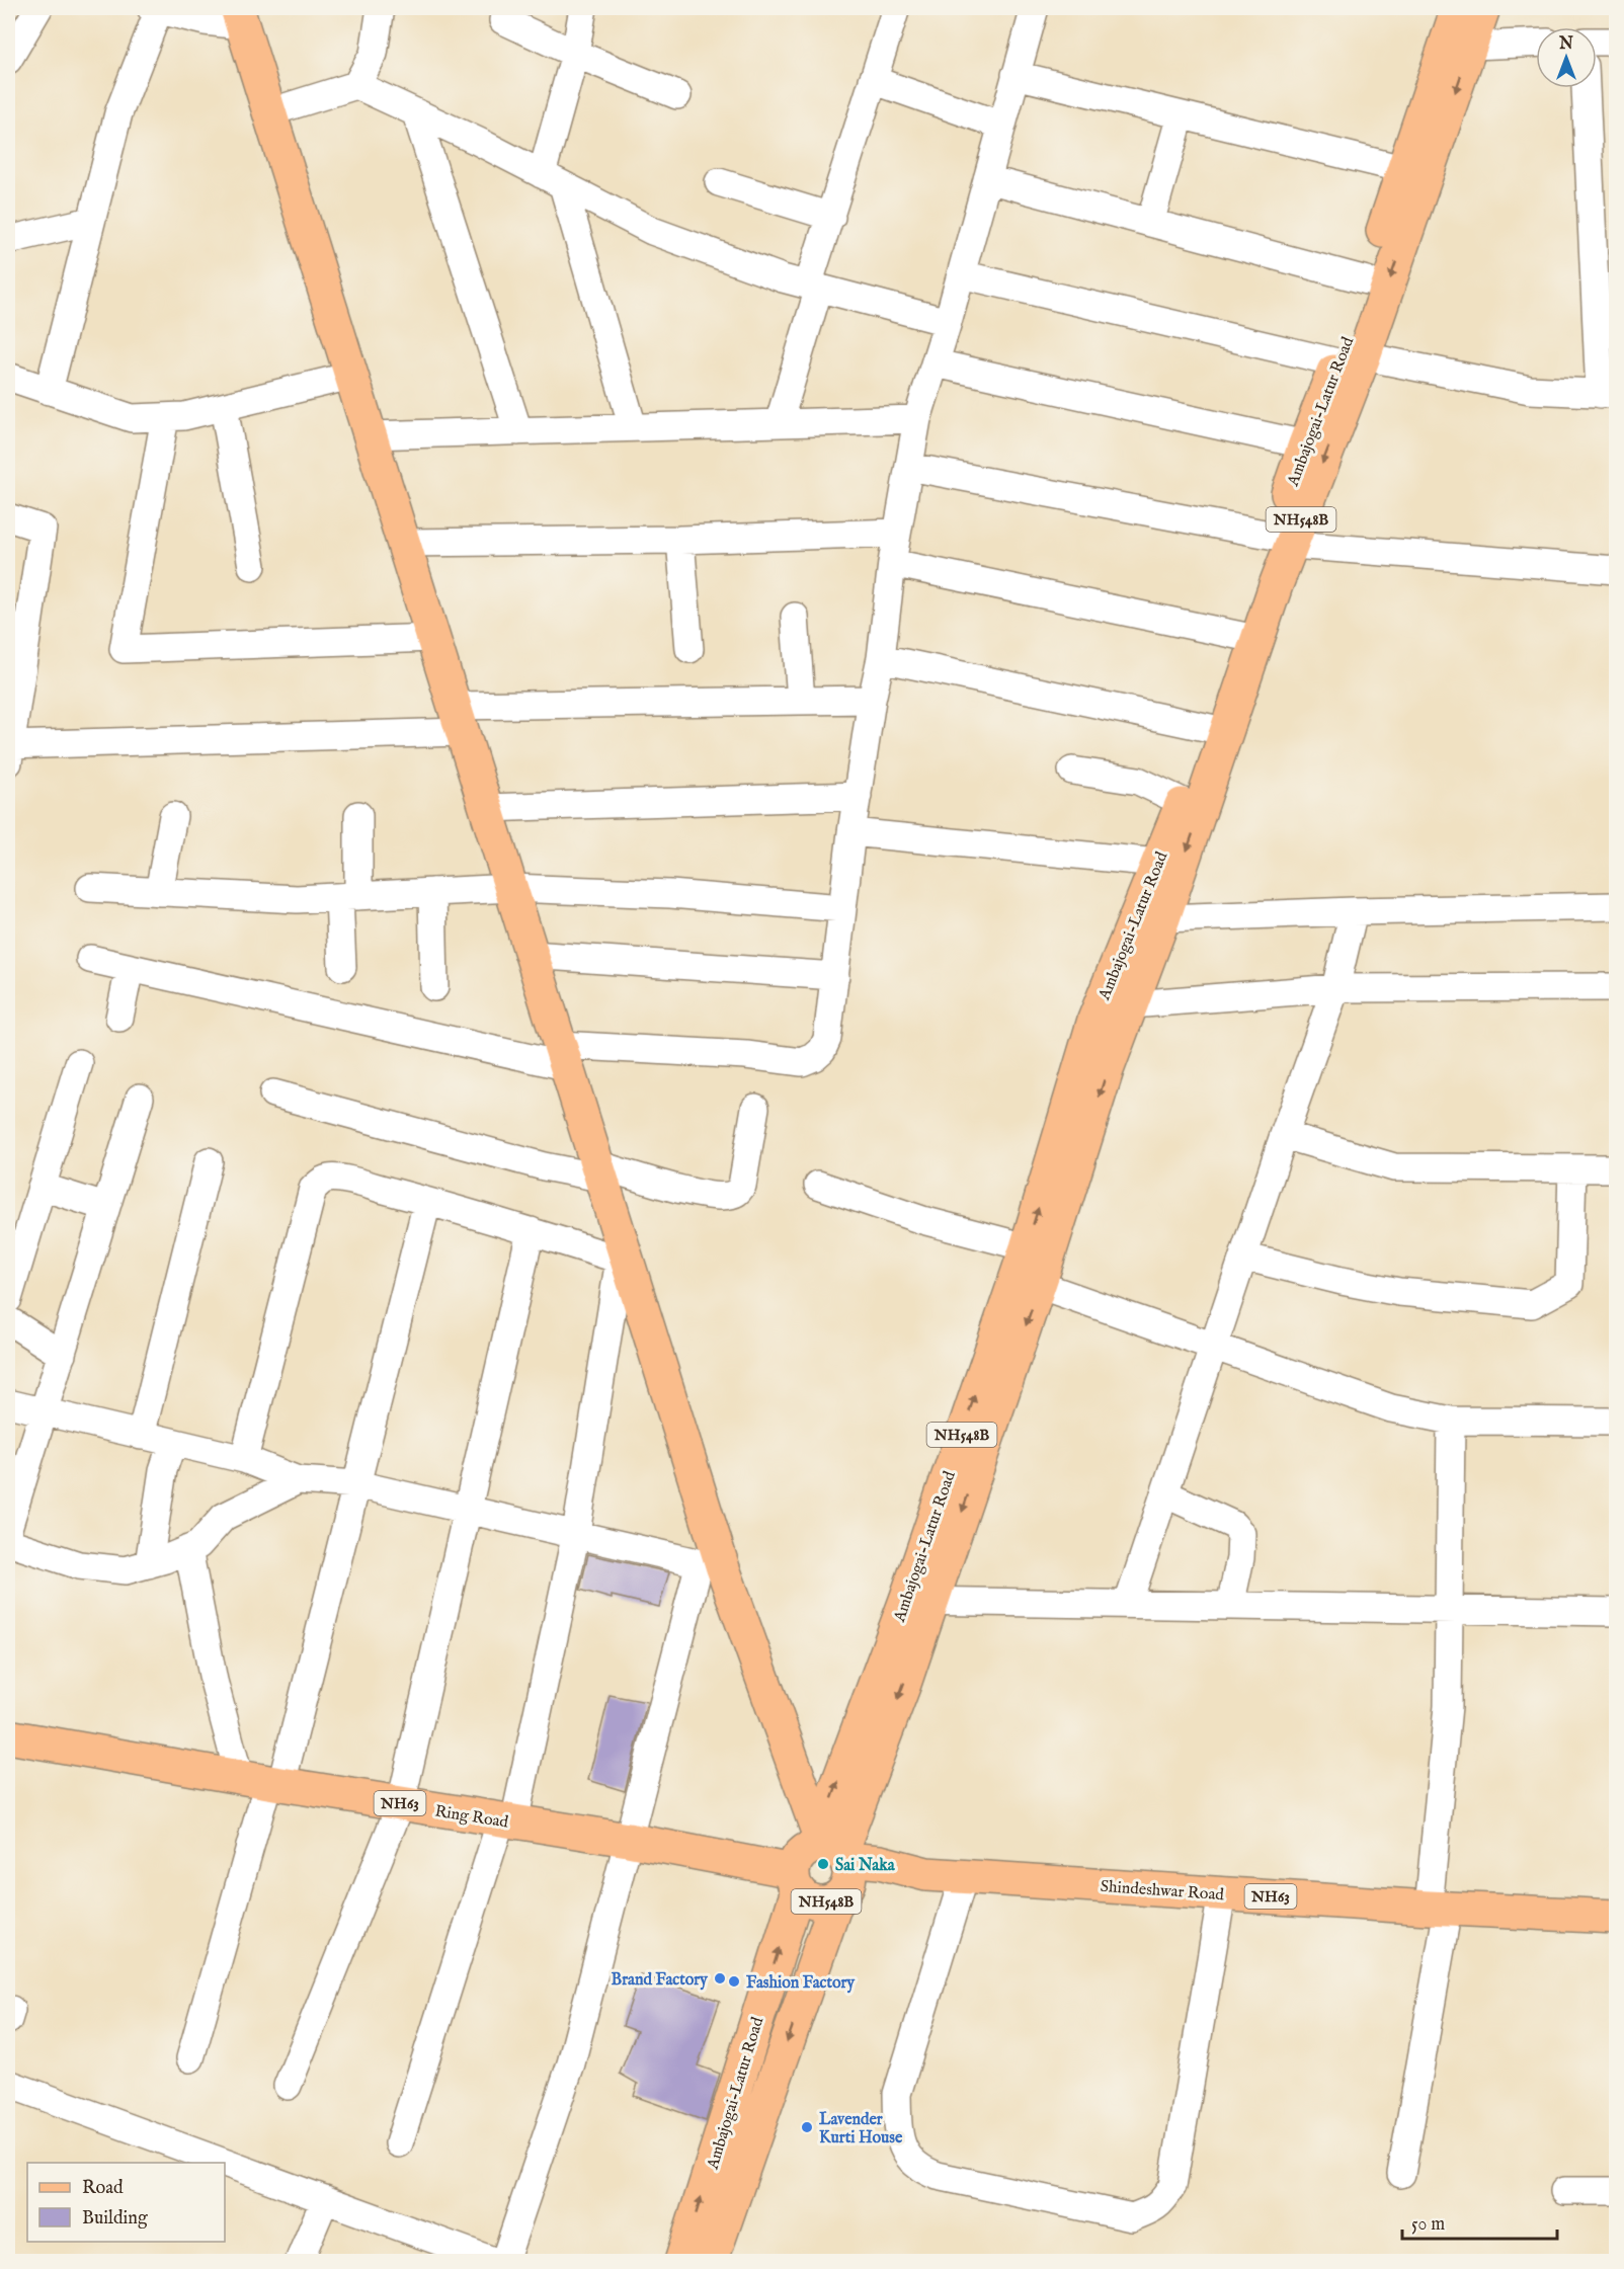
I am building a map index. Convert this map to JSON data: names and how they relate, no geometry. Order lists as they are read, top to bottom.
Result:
{
  "streets": {
    "main road": [
      "Ambajogai-Latur Road",
      "NH548B",
      "NH63",
      "Ring Road",
      "Shindeshwar Road"
    ]
  },
  "crossings": [
    ["Ambajogai-Latur Road", "NH548B"],
    ["Ambajogai-Latur Road", "Ring Road"],
    ["Ambajogai-Latur Road", "Shindeshwar Road"],
    ["NH548B", "Ring Road"],
    ["NH548B", "Shindeshwar Road"]
  ],
  "places": [
    "Sai Naka",
    "Brand Factory",
    "Fashion Factory",
    "Lavender Kurti House"
  ],
  "legend": ["Road", "Building"],
  "scale_bar": "50 m",
  "north": "top"
}
